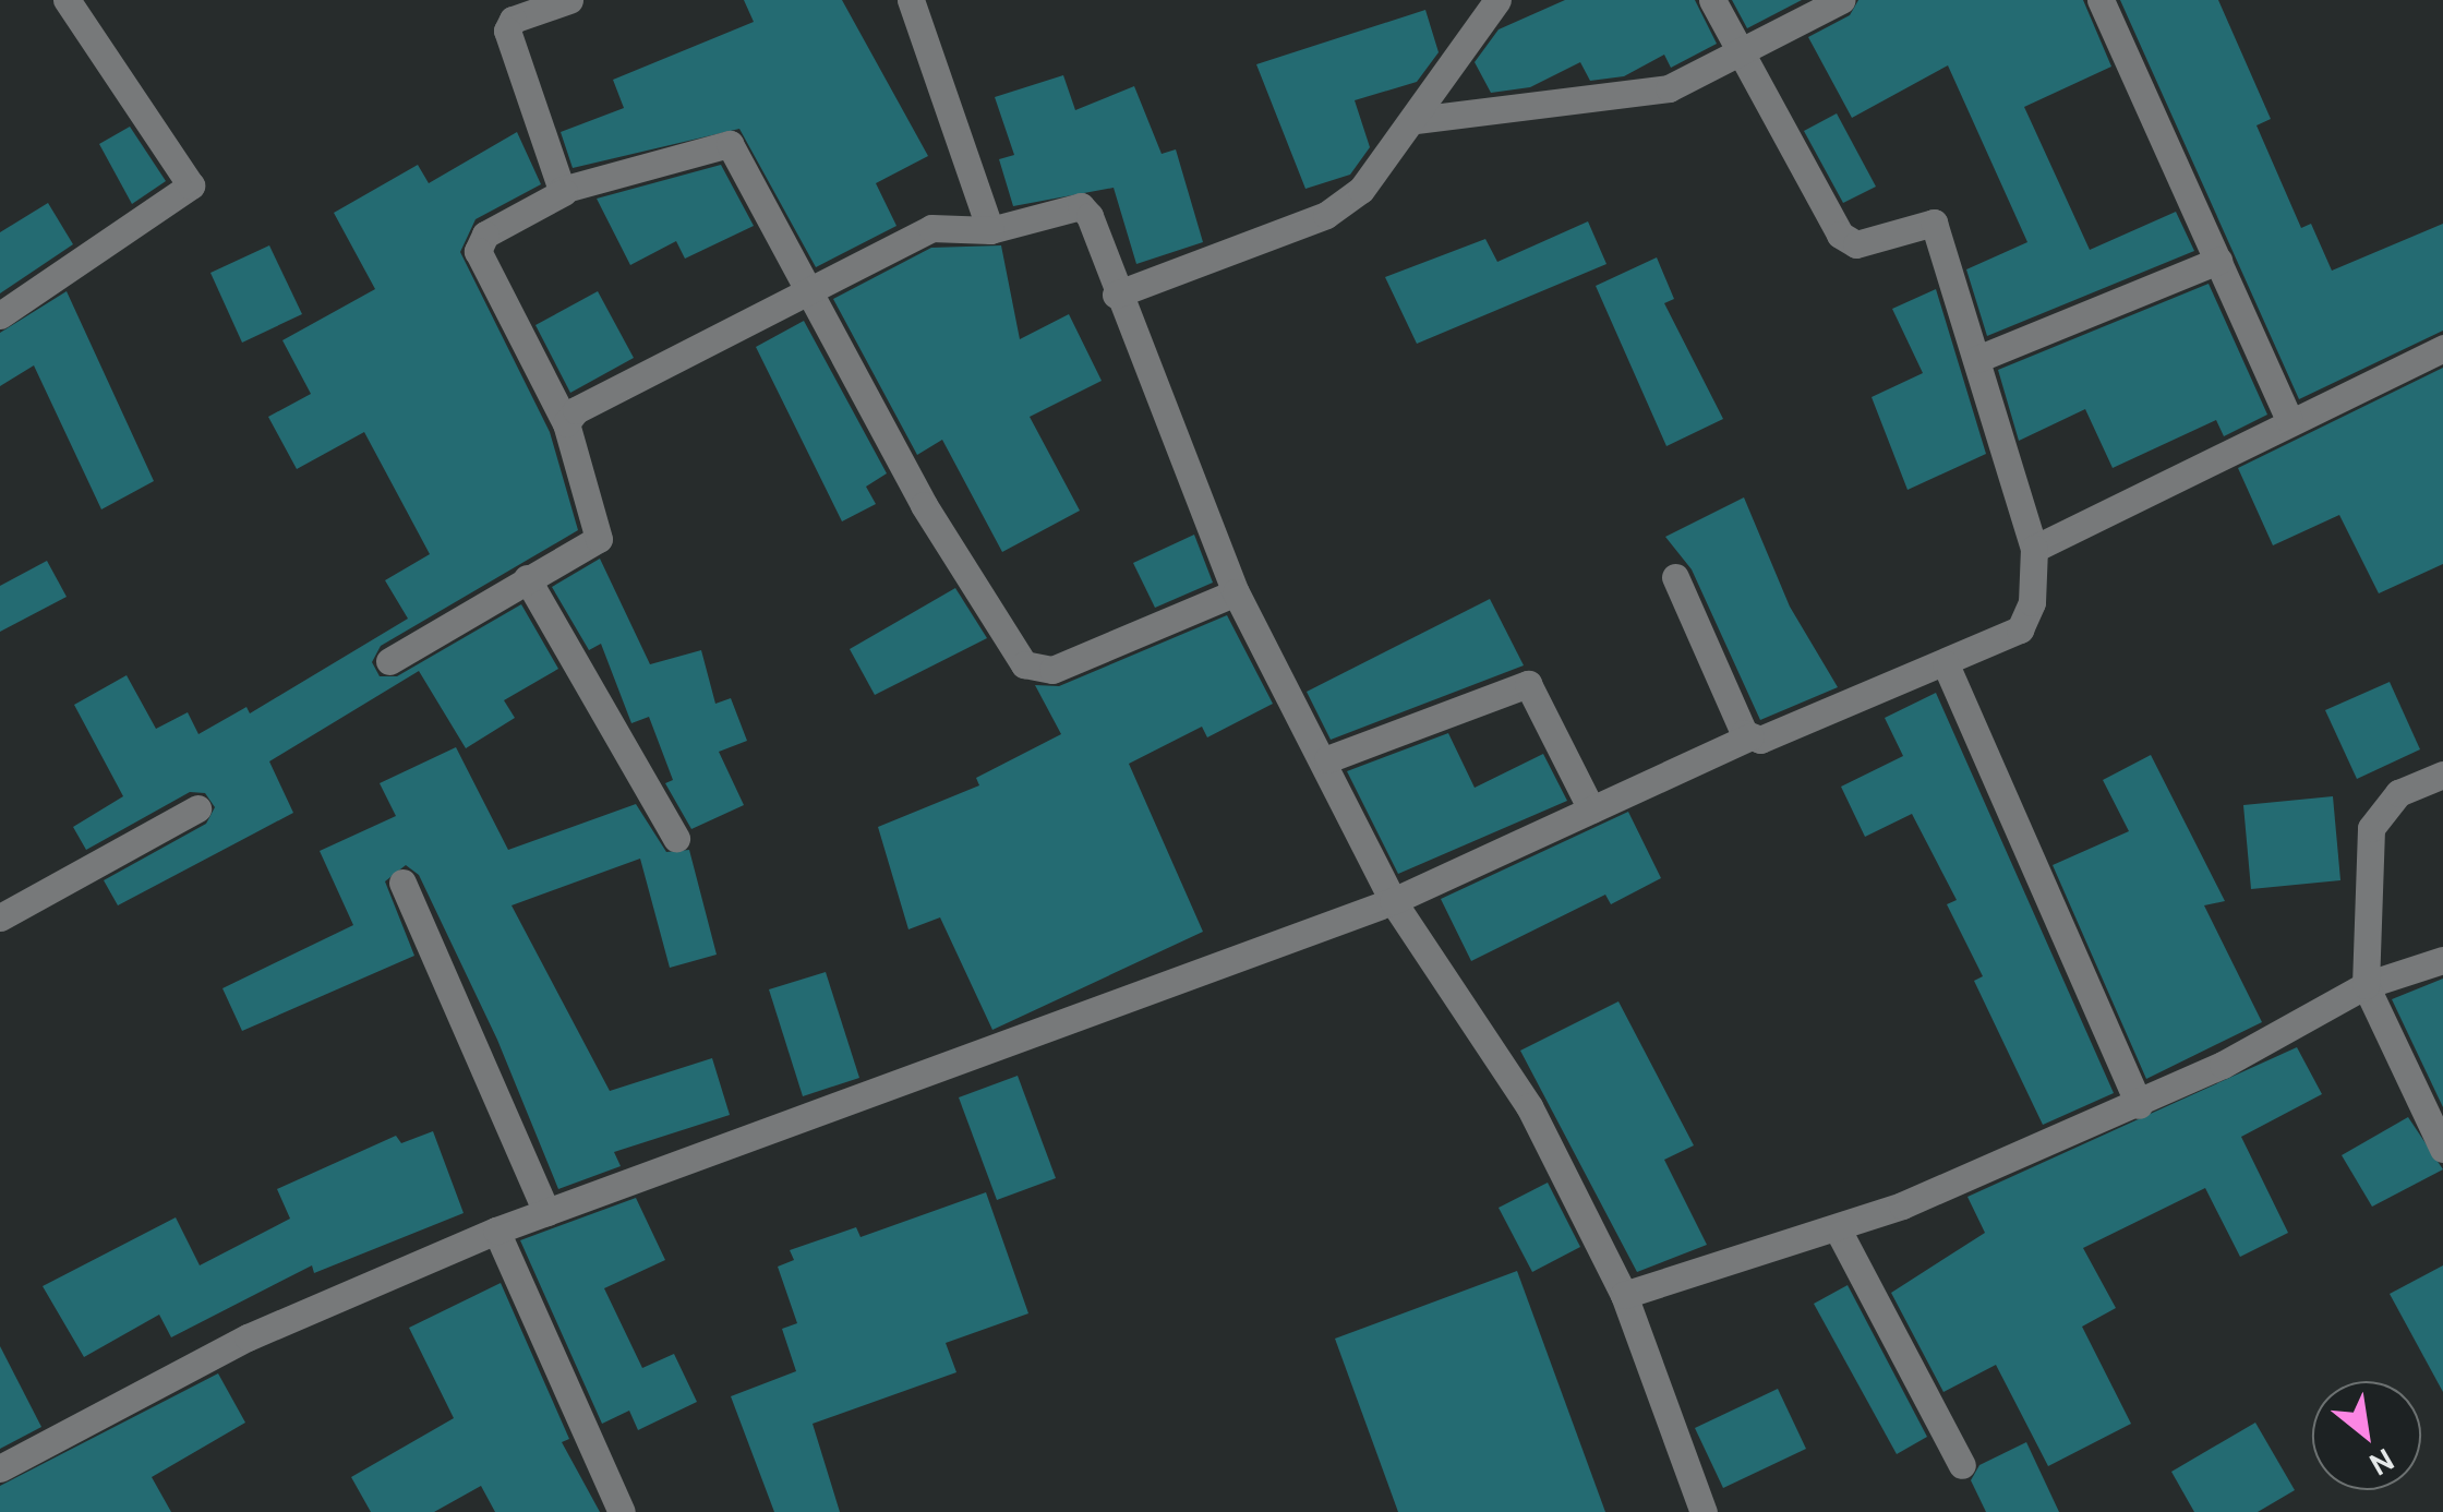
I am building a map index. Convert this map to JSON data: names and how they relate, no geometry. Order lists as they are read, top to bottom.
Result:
{
  "north": "bottom right"
}
